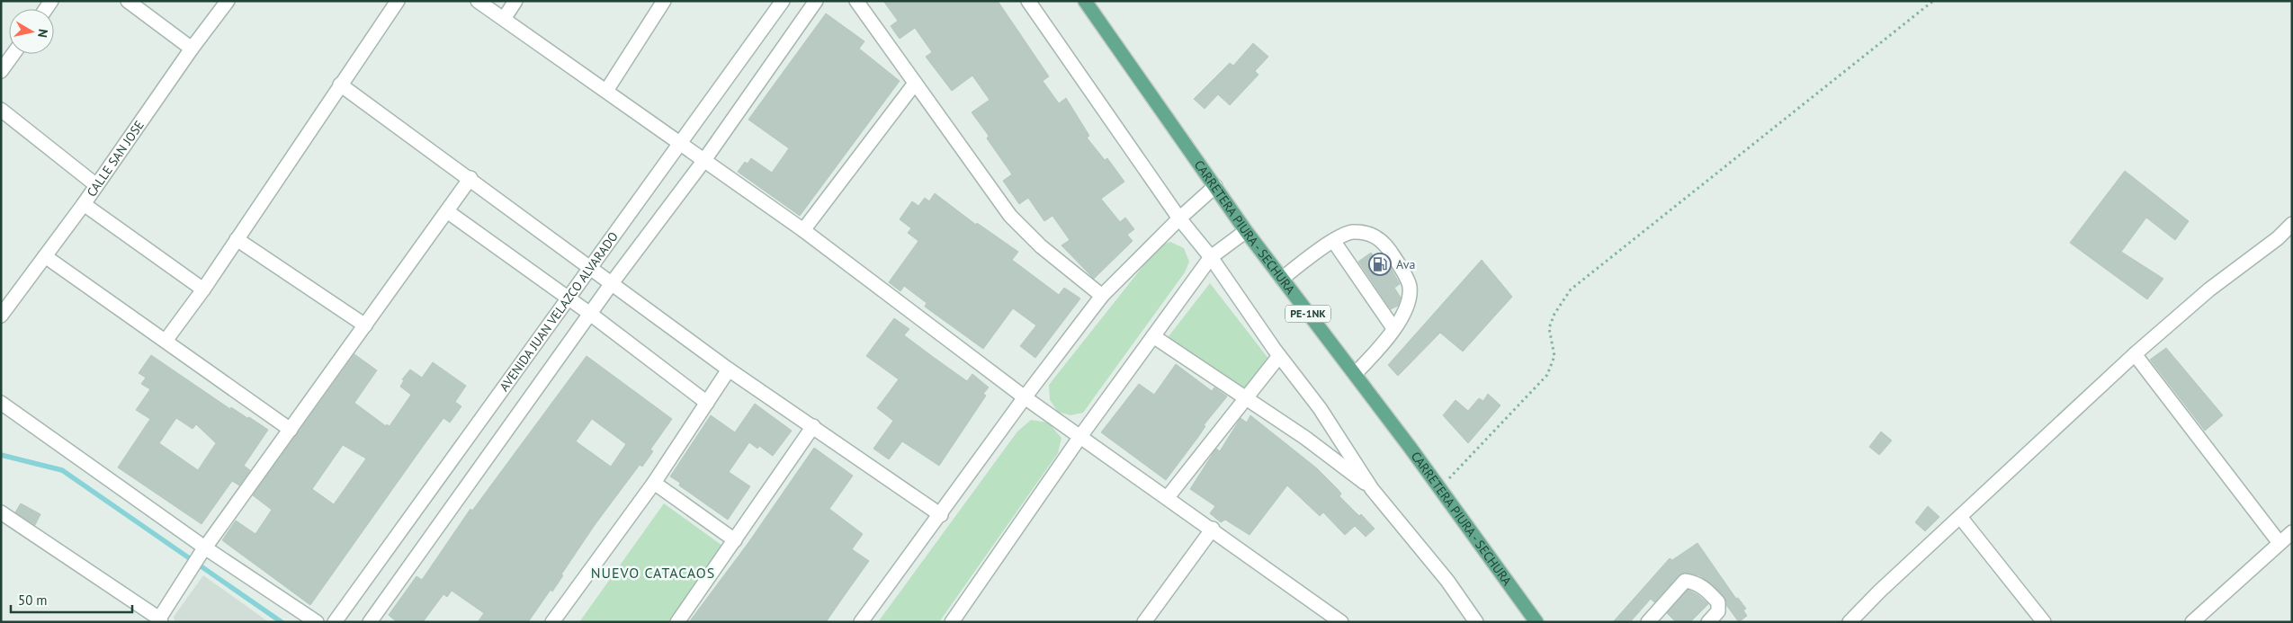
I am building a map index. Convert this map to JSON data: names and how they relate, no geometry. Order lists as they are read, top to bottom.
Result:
{
  "streets": {
    "main road": ["CARRETERA PIURA - SECHURA", "PE-1NK"],
    "street": ["CALLE SAN JOSE", "AVENIDA JUAN VELAZCO ALVARADO"]
  },
  "districts": ["NUEVO CATACAOS"],
  "places": {
    "fuel station": ["Ava"]
  },
  "scale_bar": "50 m",
  "north": "right"
}
